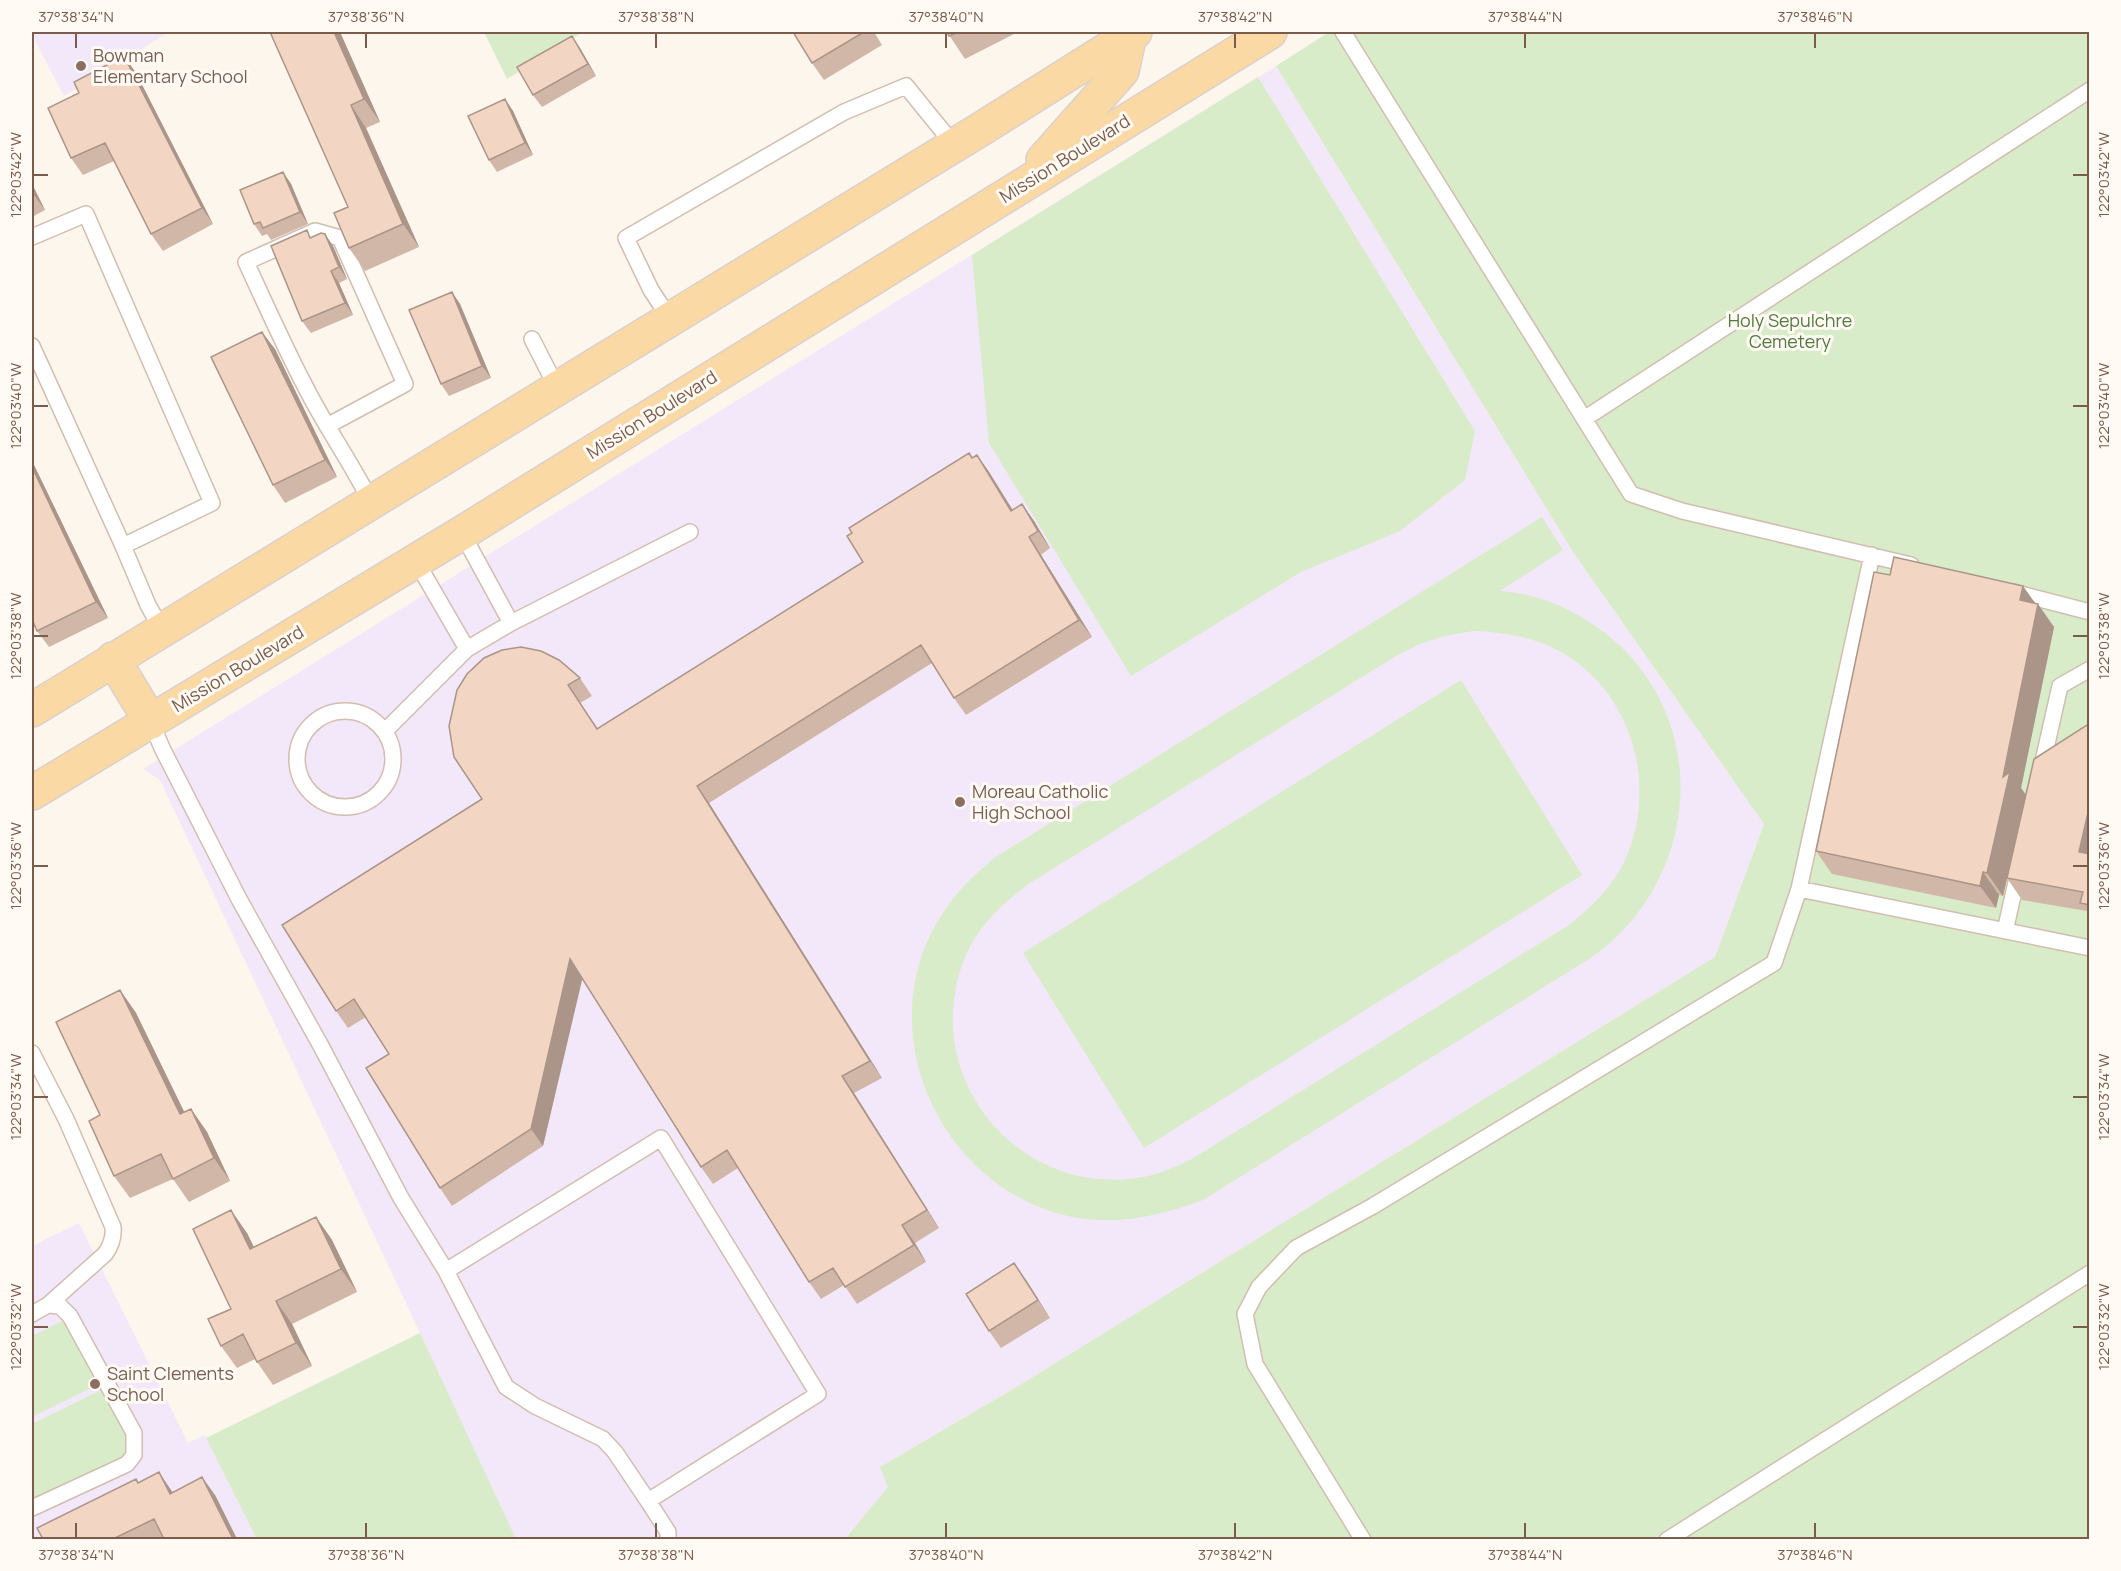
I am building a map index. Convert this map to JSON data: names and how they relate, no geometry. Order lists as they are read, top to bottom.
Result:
{
  "streets": {
    "main road": ["Mission Boulevard"]
  },
  "parks": ["Holy Sepulchre Cemetery"],
  "places": ["Bowman Elementary School", "Moreau Catholic High School", "Saint Clements School"],
  "coordinates": [
    "37°38'34\"N",
    "37°38'36\"N",
    "37°38'38\"N",
    "37°38'40\"N",
    "37°38'42\"N",
    "37°38'44\"N",
    "37°38'46\"N",
    "122°03'42\"W",
    "122°03'40\"W",
    "122°03'38\"W",
    "122°03'36\"W",
    "122°03'34\"W",
    "122°03'32\"W"
  ]
}
